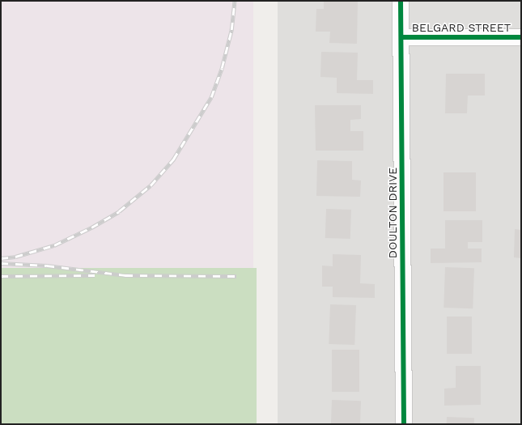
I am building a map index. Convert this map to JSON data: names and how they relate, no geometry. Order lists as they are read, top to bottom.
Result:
{
  "streets": {
    "street": ["BELGARD STREET", "DOULTON DRIVE"]
  },
  "crossings": [
    ["BELGARD STREET", "DOULTON DRIVE"]
  ]
}
